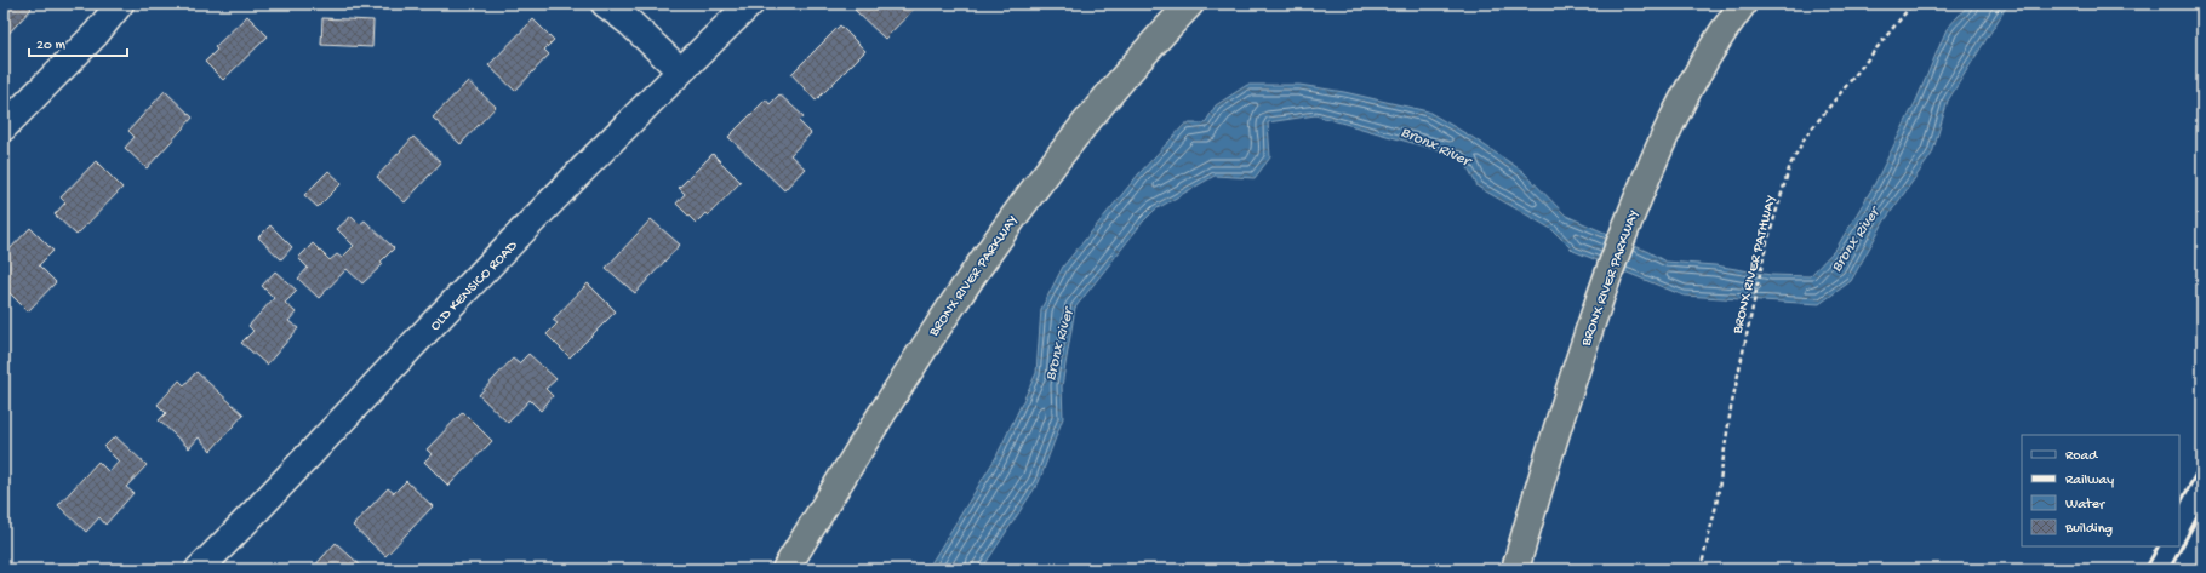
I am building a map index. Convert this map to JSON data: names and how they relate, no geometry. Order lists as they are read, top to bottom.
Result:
{
  "streets": {
    "highway": ["BRONX RIVER PARKWAY"],
    "street": ["OLD KENSICO ROAD"],
    "path": ["BRONX RIVER PATHWAY"]
  },
  "water": ["Bronx River"],
  "legend": [
    "Road",
    "Railway",
    "Water",
    "Building"
  ],
  "scale_bar": "20 m"
}
